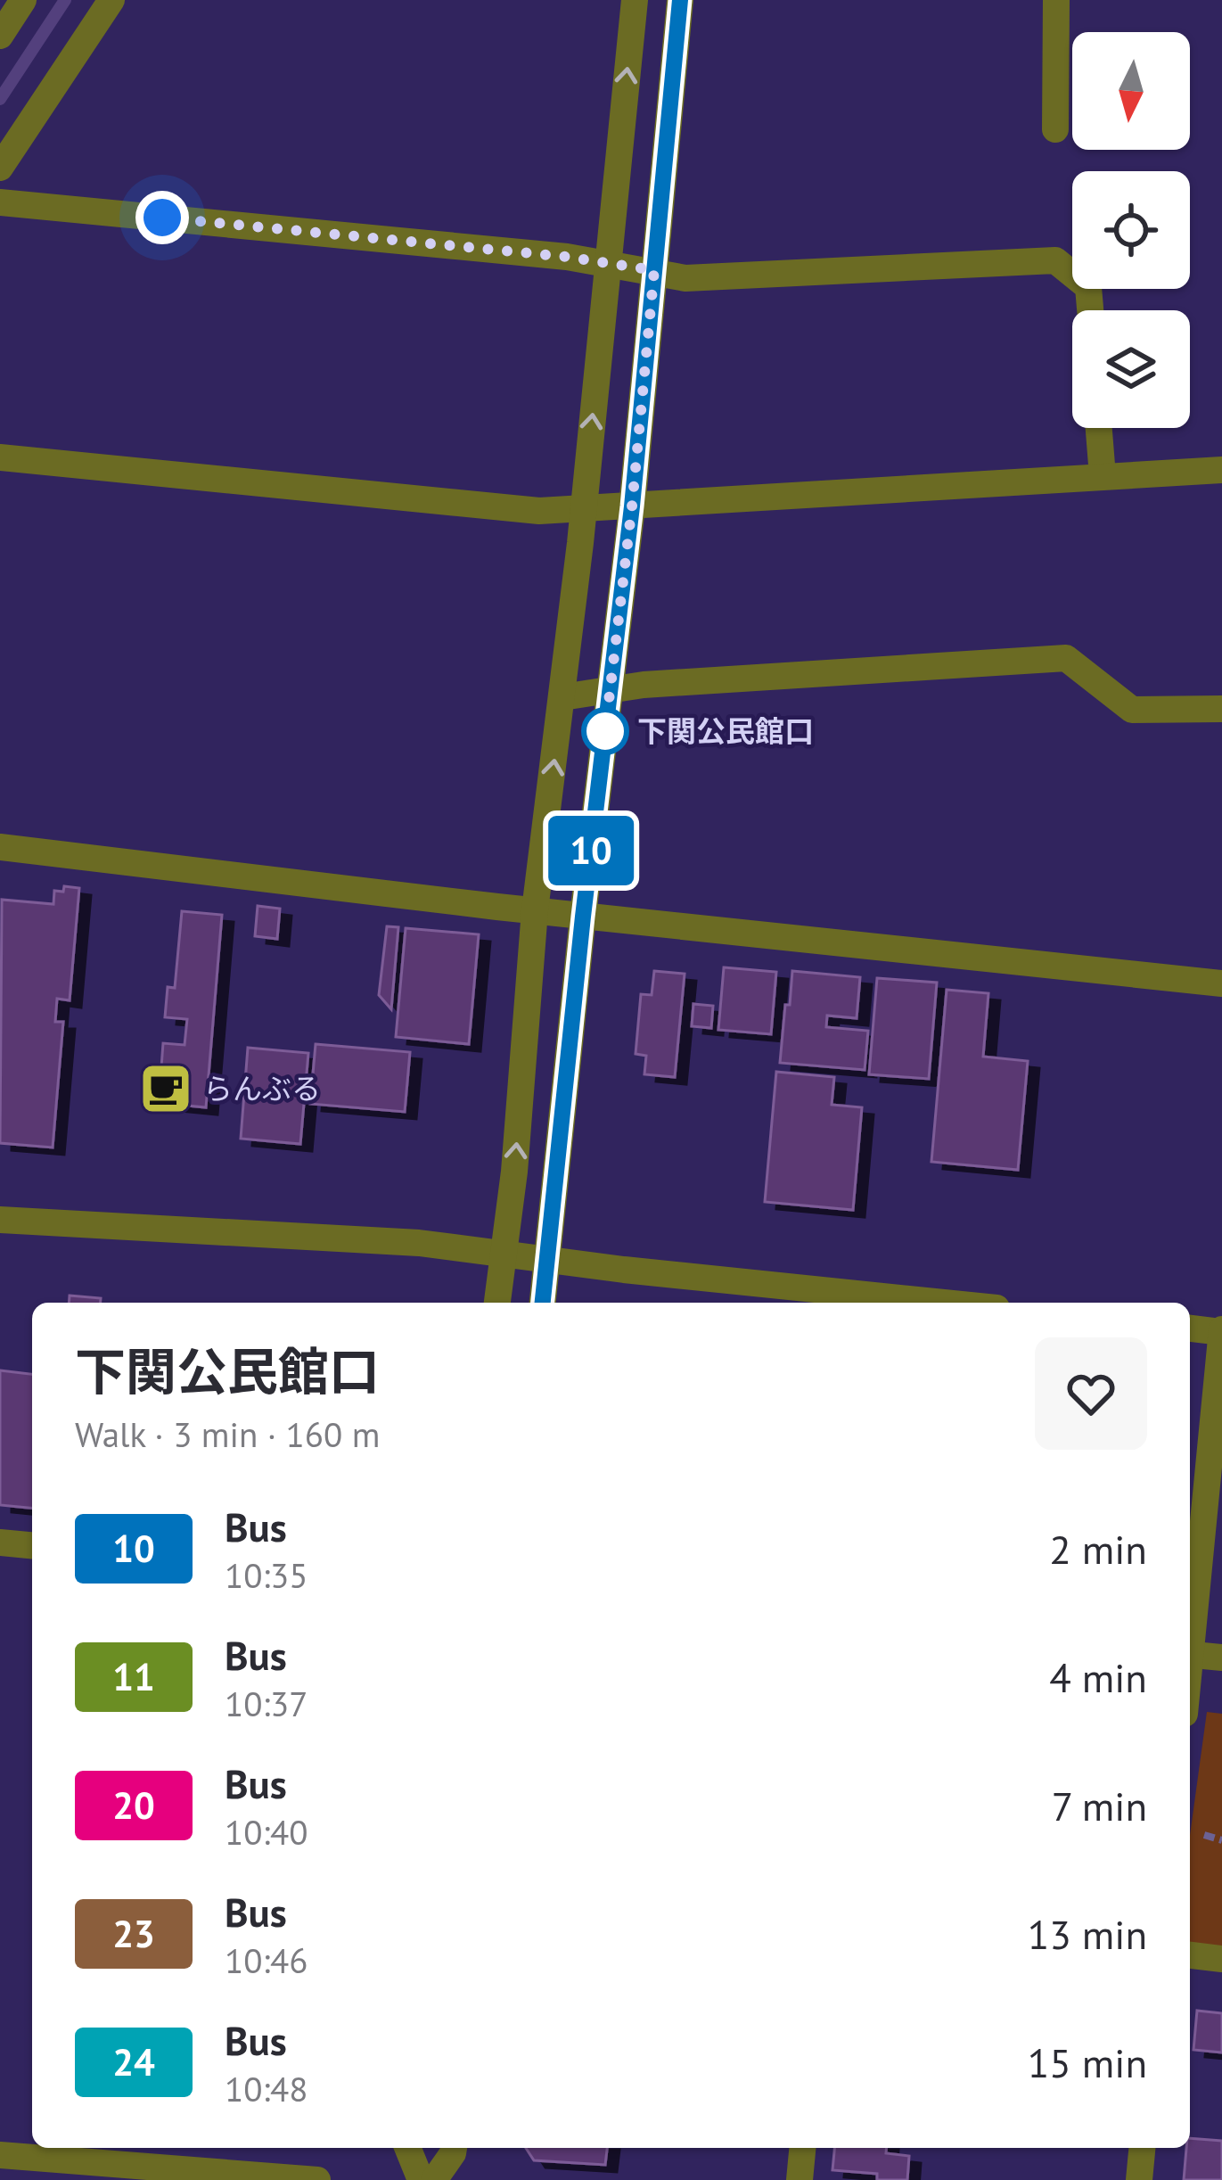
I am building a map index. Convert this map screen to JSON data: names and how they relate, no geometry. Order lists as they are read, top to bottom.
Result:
{
  "places": {
    "other": ["下関公民館口"],
    "cafe": ["らんぶる"]
  },
  "lines": ["bus line 10"],
  "north": "bottom",
  "page": {
    "on_map": "10",
    "heading": ["下関公民館口", "Walk · 3 min · 160 m"],
    "list": [
      {
        "mark": "10",
        "name": "Bus",
        "note": "10:35",
        "value": "2 min"
      },
      {
        "mark": "11",
        "name": "Bus",
        "note": "10:37",
        "value": "4 min"
      },
      {
        "mark": "20",
        "name": "Bus",
        "note": "10:40",
        "value": "7 min"
      },
      {
        "mark": "23",
        "name": "Bus",
        "note": "10:46",
        "value": "13 min"
      },
      {
        "mark": "24",
        "name": "Bus",
        "note": "10:48",
        "value": "15 min"
      }
    ]
  }
}
